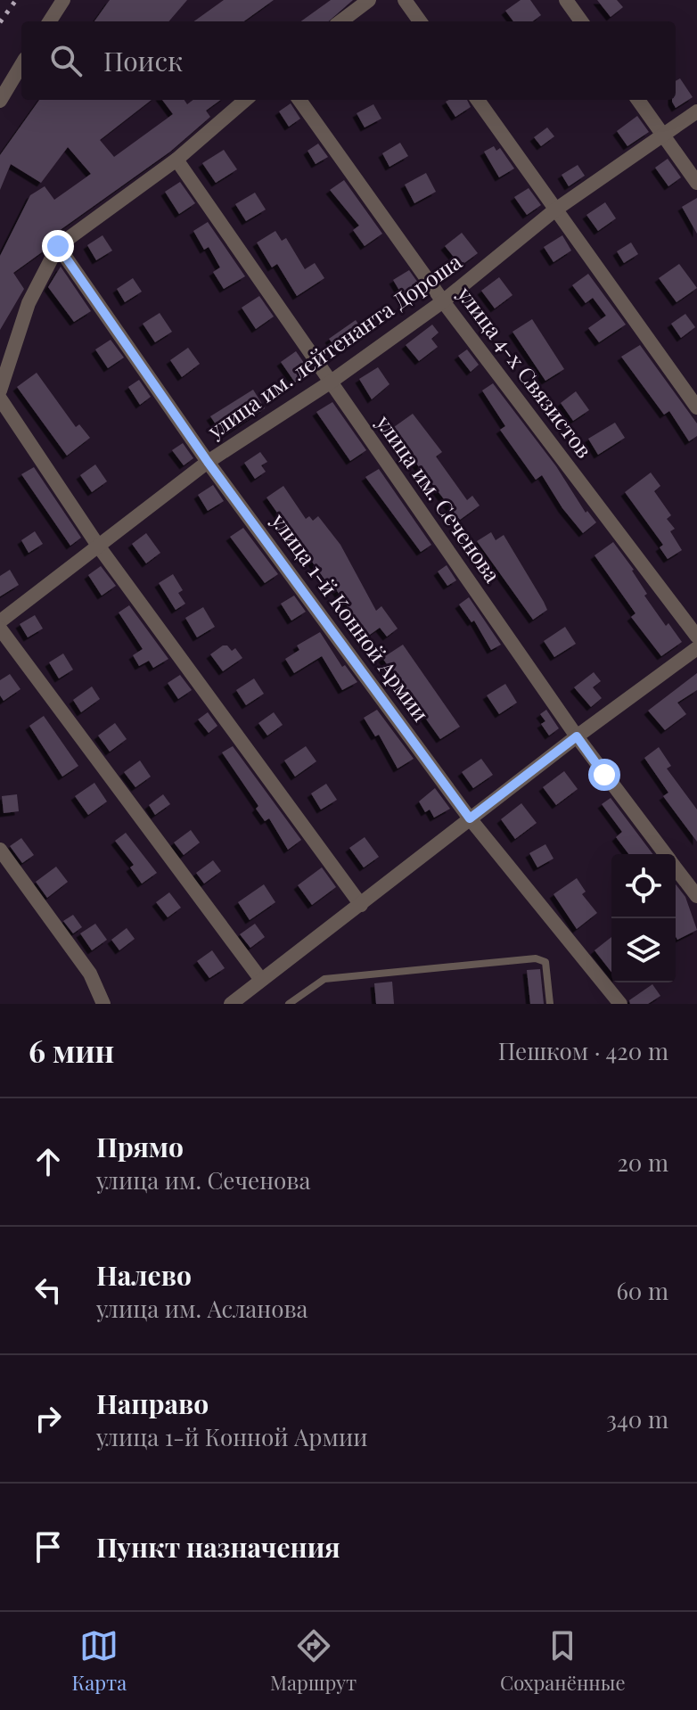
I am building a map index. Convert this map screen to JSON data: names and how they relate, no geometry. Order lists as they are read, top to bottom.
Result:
{
  "streets": {
    "street": [
      "улица им. лейтенанта Дороша",
      "улица 4-х Связистов",
      "улица им. Сеченова",
      "улица 1-й Конной Армии"
    ]
  },
  "crossings": [
    ["улица им. лейтенанта Дороша", "улица 4-х Связистов"],
    ["улица им. лейтенанта Дороша", "улица им. Сеченова"],
    ["улица им. лейтенанта Дороша", "улица 1-й Конной Армии"]
  ],
  "page": {
    "search": "Поиск",
    "heading": ["6 мин", "Пешком · 420 m"],
    "list": [
      ["Прямо", "улица им. Сеченова", "20 m"],
      ["Налево", "улица им. Асланова", "60 m"],
      ["Направо", "улица 1-й Конной Армии", "340 m"],
      "Пункт назначения"
    ],
    "nav": ["Карта", "Маршрут", "Сохранённые"]
  }
}
